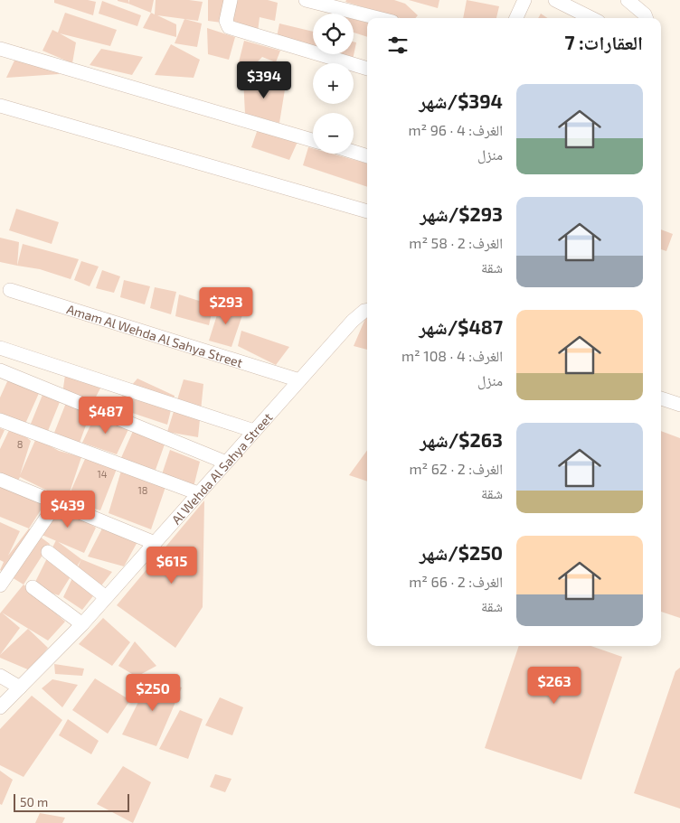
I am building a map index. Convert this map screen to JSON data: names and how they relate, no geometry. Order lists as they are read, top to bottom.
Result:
{
  "streets": {
    "street": ["Amam Al Wehda Al Sahya Street", "Al Wehda Al Sahya Street"]
  },
  "crossings": [
    ["Amam Al Wehda Al Sahya Street", "Al Wehda Al Sahya Street"]
  ],
  "house_numbers": ["8", "14", "18"],
  "scale_bar": "50 m",
  "page": {
    "map_buttons": ["+", "−"],
    "heading": "العقارات: 7",
    "price": [
      "$394",
      "$293",
      "$487",
      "$439",
      "$615",
      "$263",
      "$250"
    ],
    "list": [
      {
        "name": "$394/شهر",
        "note": "الغرف: 4 · 96 m² · منزل"
      },
      {
        "name": "$293/شهر",
        "note": "الغرف: 2 · 58 m² · شقة"
      },
      {
        "name": "$487/شهر",
        "note": "الغرف: 4 · 108 m² · منزل"
      },
      {
        "name": "$263/شهر",
        "note": "الغرف: 2 · 62 m² · شقة"
      },
      {
        "name": "$250/شهر",
        "note": "الغرف: 2 · 66 m² · شقة"
      }
    ],
    "scale": "50 m"
  }
}
